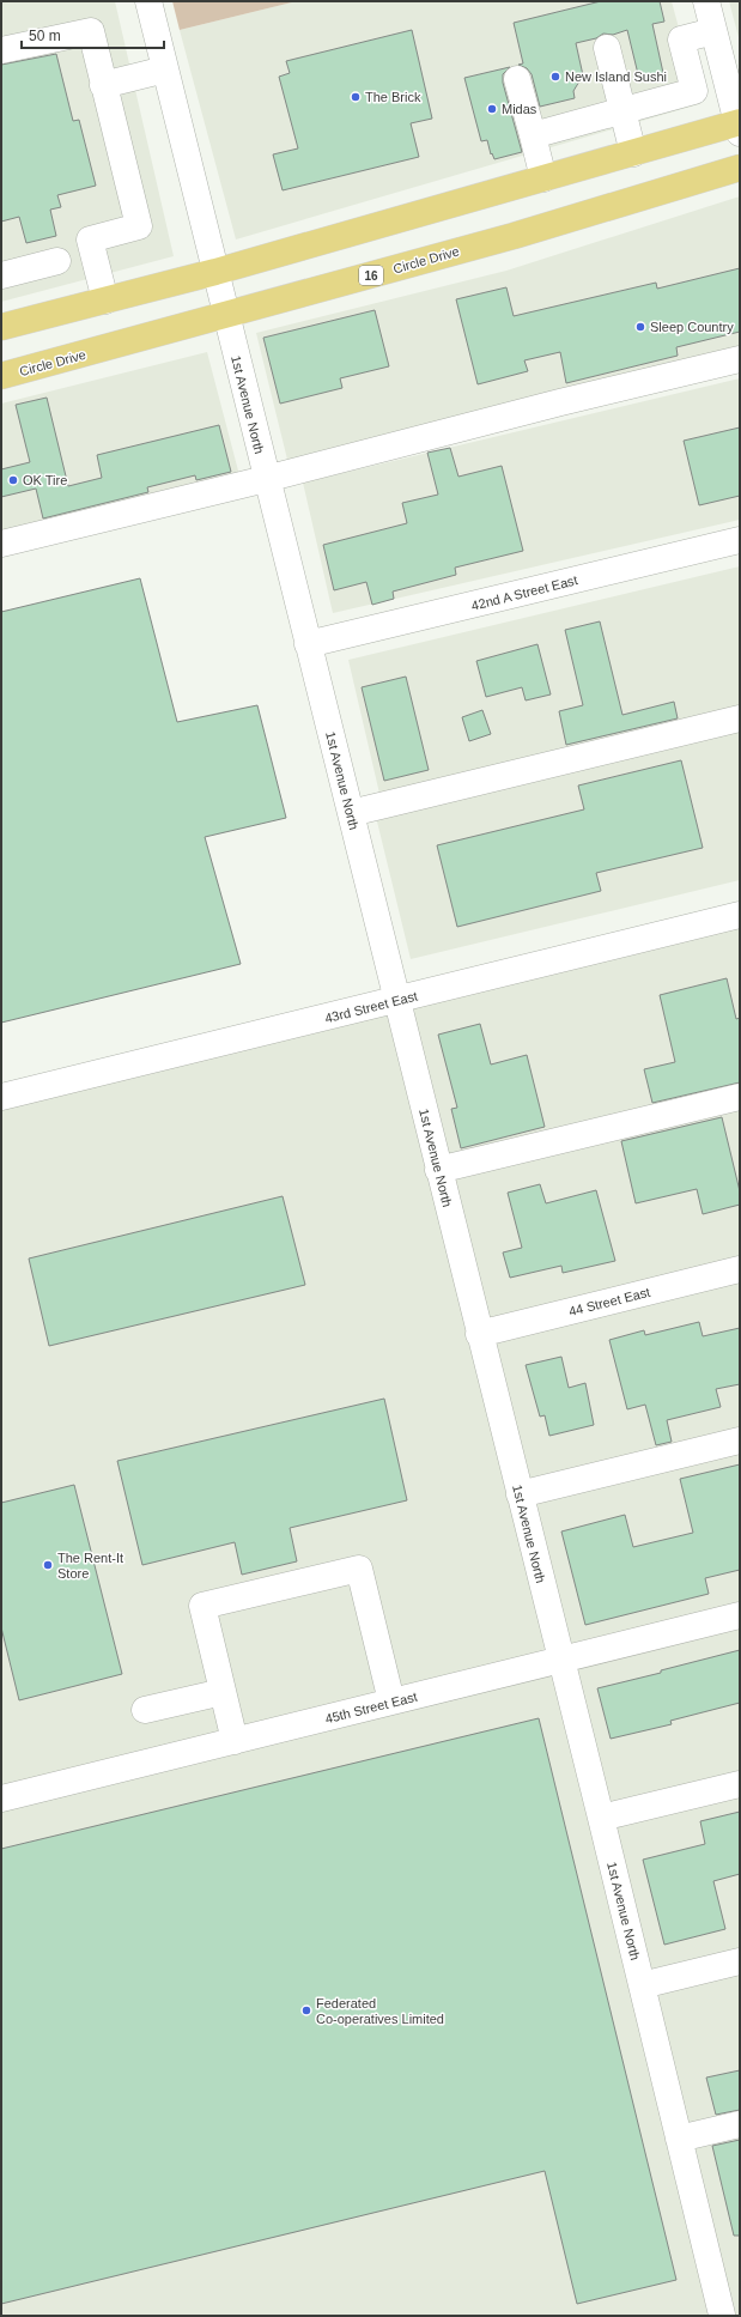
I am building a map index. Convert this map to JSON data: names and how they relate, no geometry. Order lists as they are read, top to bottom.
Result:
{
  "streets": {
    "highway": ["Circle Drive", "16"],
    "street": [
      "1st Avenue North",
      "42nd A Street East",
      "43rd Street East",
      "44 Street East",
      "45th Street East"
    ]
  },
  "crossings": [
    ["Circle Drive", "1st Avenue North"],
    ["1st Avenue North", "42nd A Street East"],
    ["1st Avenue North", "43rd Street East"],
    ["1st Avenue North", "44 Street East"],
    ["1st Avenue North", "45th Street East"]
  ],
  "places": [
    "New Island Sushi",
    "The Brick",
    "Midas",
    "Sleep Country",
    "OK Tire",
    "The Rent-It Store",
    "Federated Co-operatives Limited"
  ],
  "scale_bar": "50 m"
}
